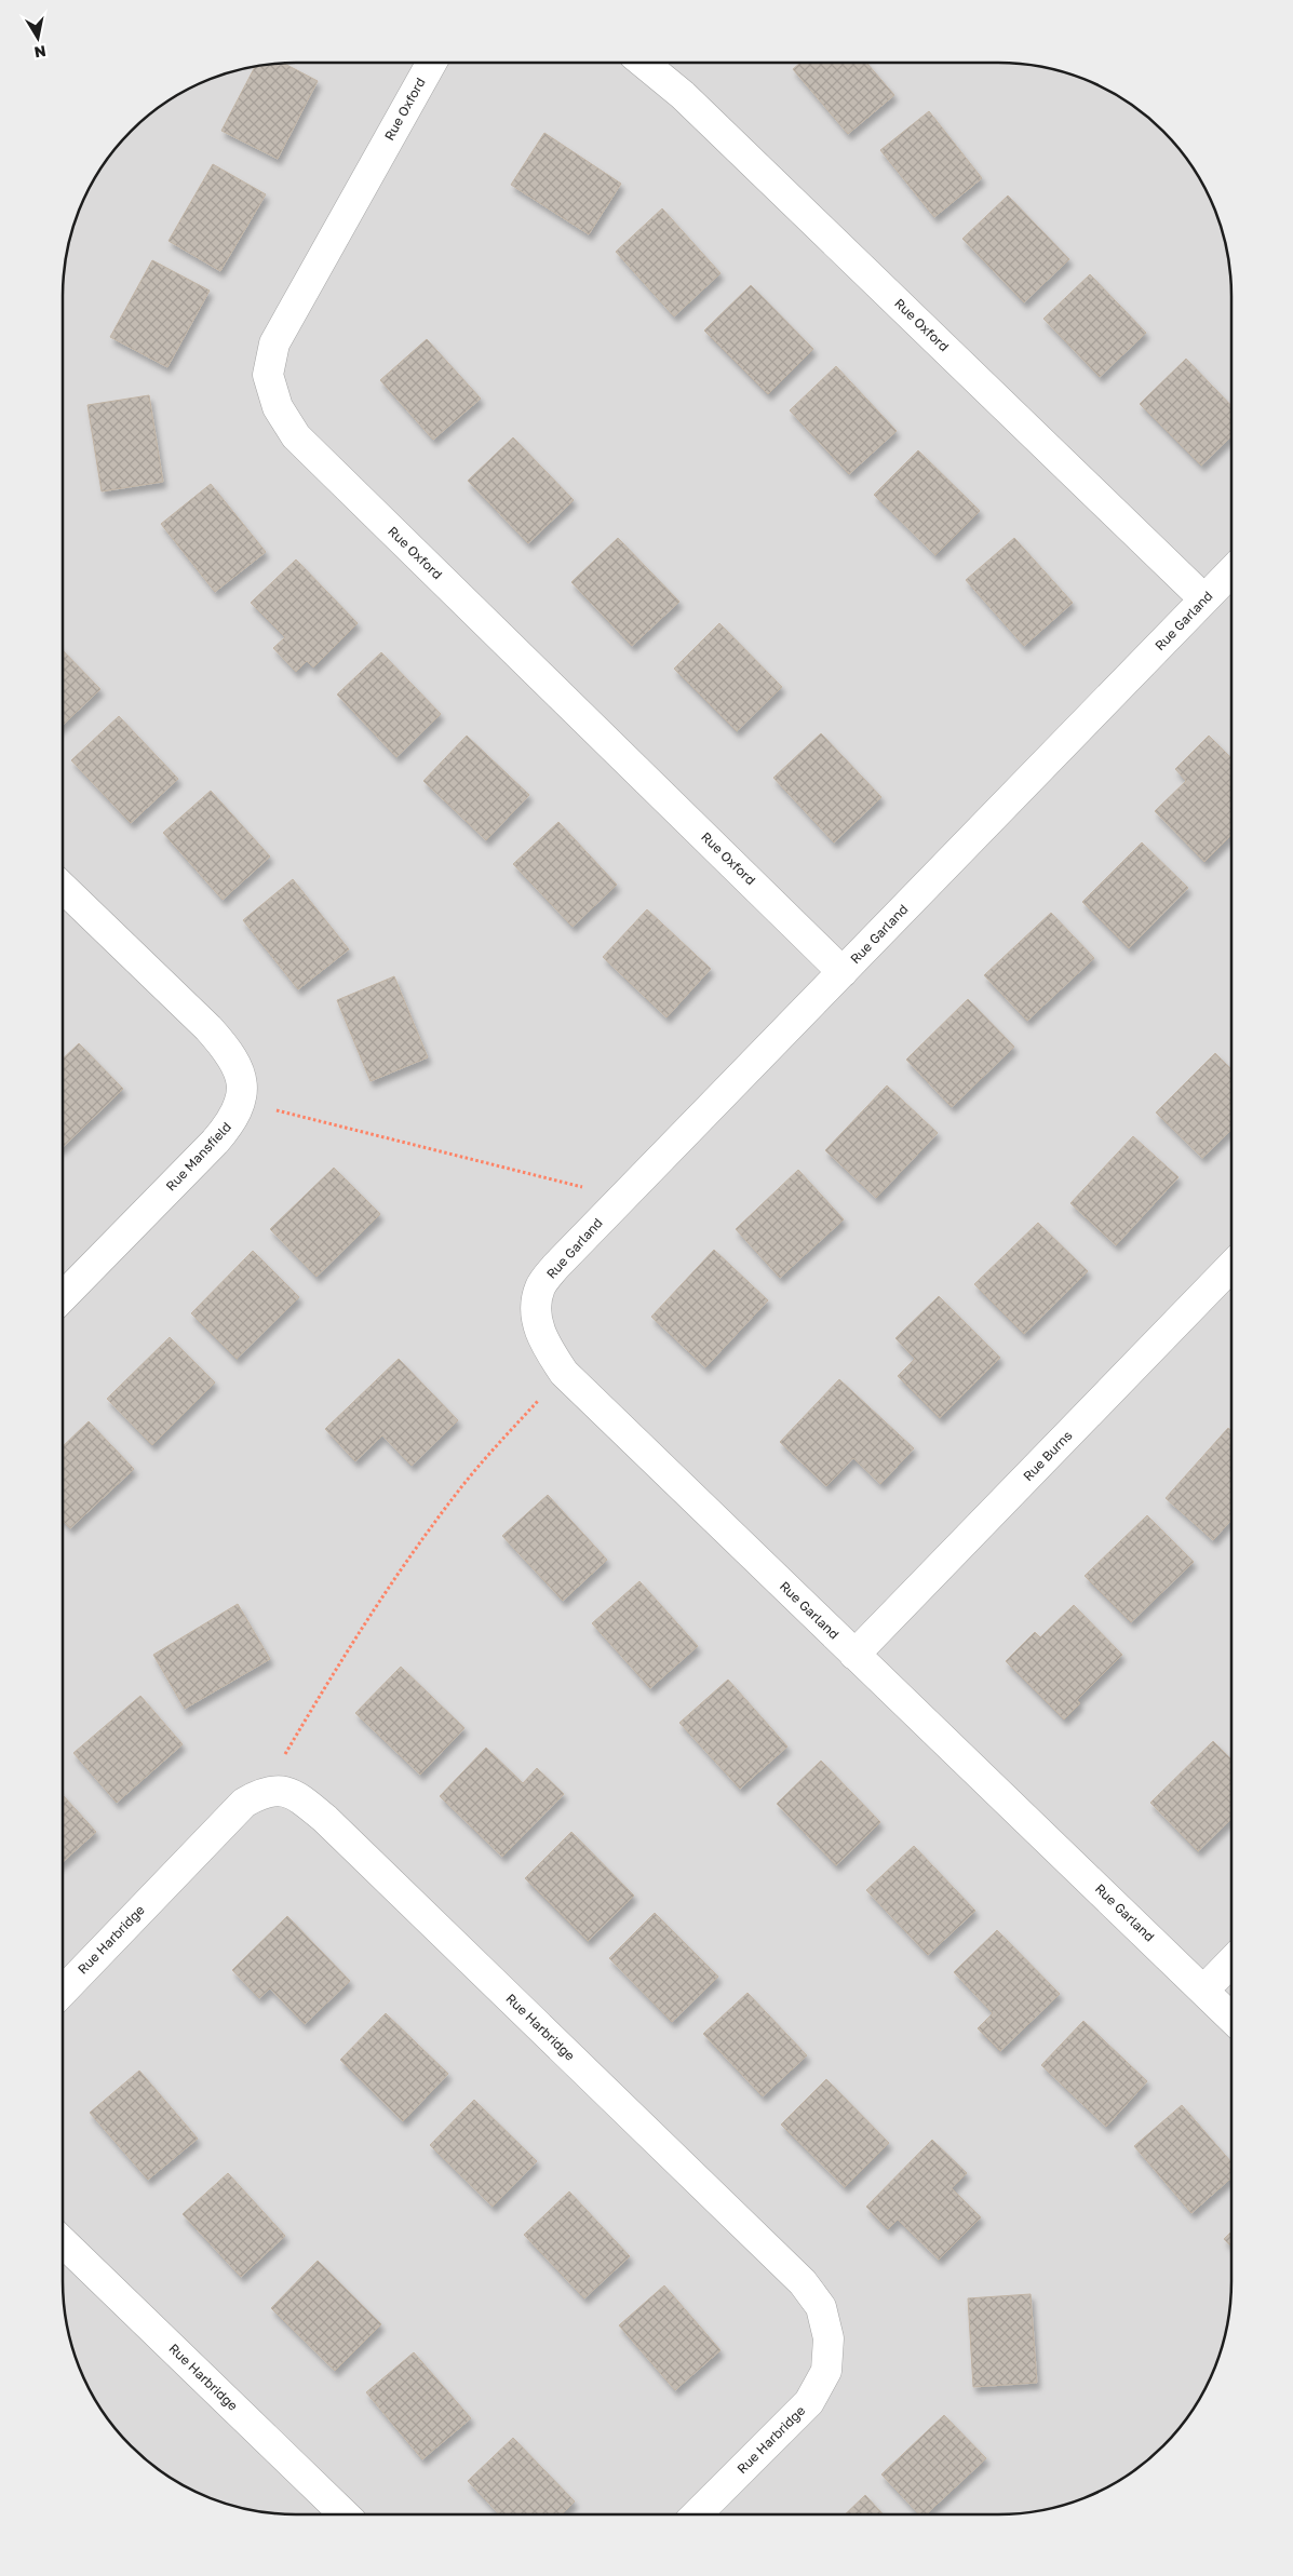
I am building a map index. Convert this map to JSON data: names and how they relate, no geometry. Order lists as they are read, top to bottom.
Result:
{
  "streets": {
    "street": [
      "Rue Oxford",
      "Rue Garland",
      "Rue Mansfield",
      "Rue Burns",
      "Rue Harbridge"
    ]
  },
  "crossings": [
    ["Rue Oxford", "Rue Garland"],
    ["Rue Garland", "Rue Burns"]
  ],
  "north": "bottom"
}
